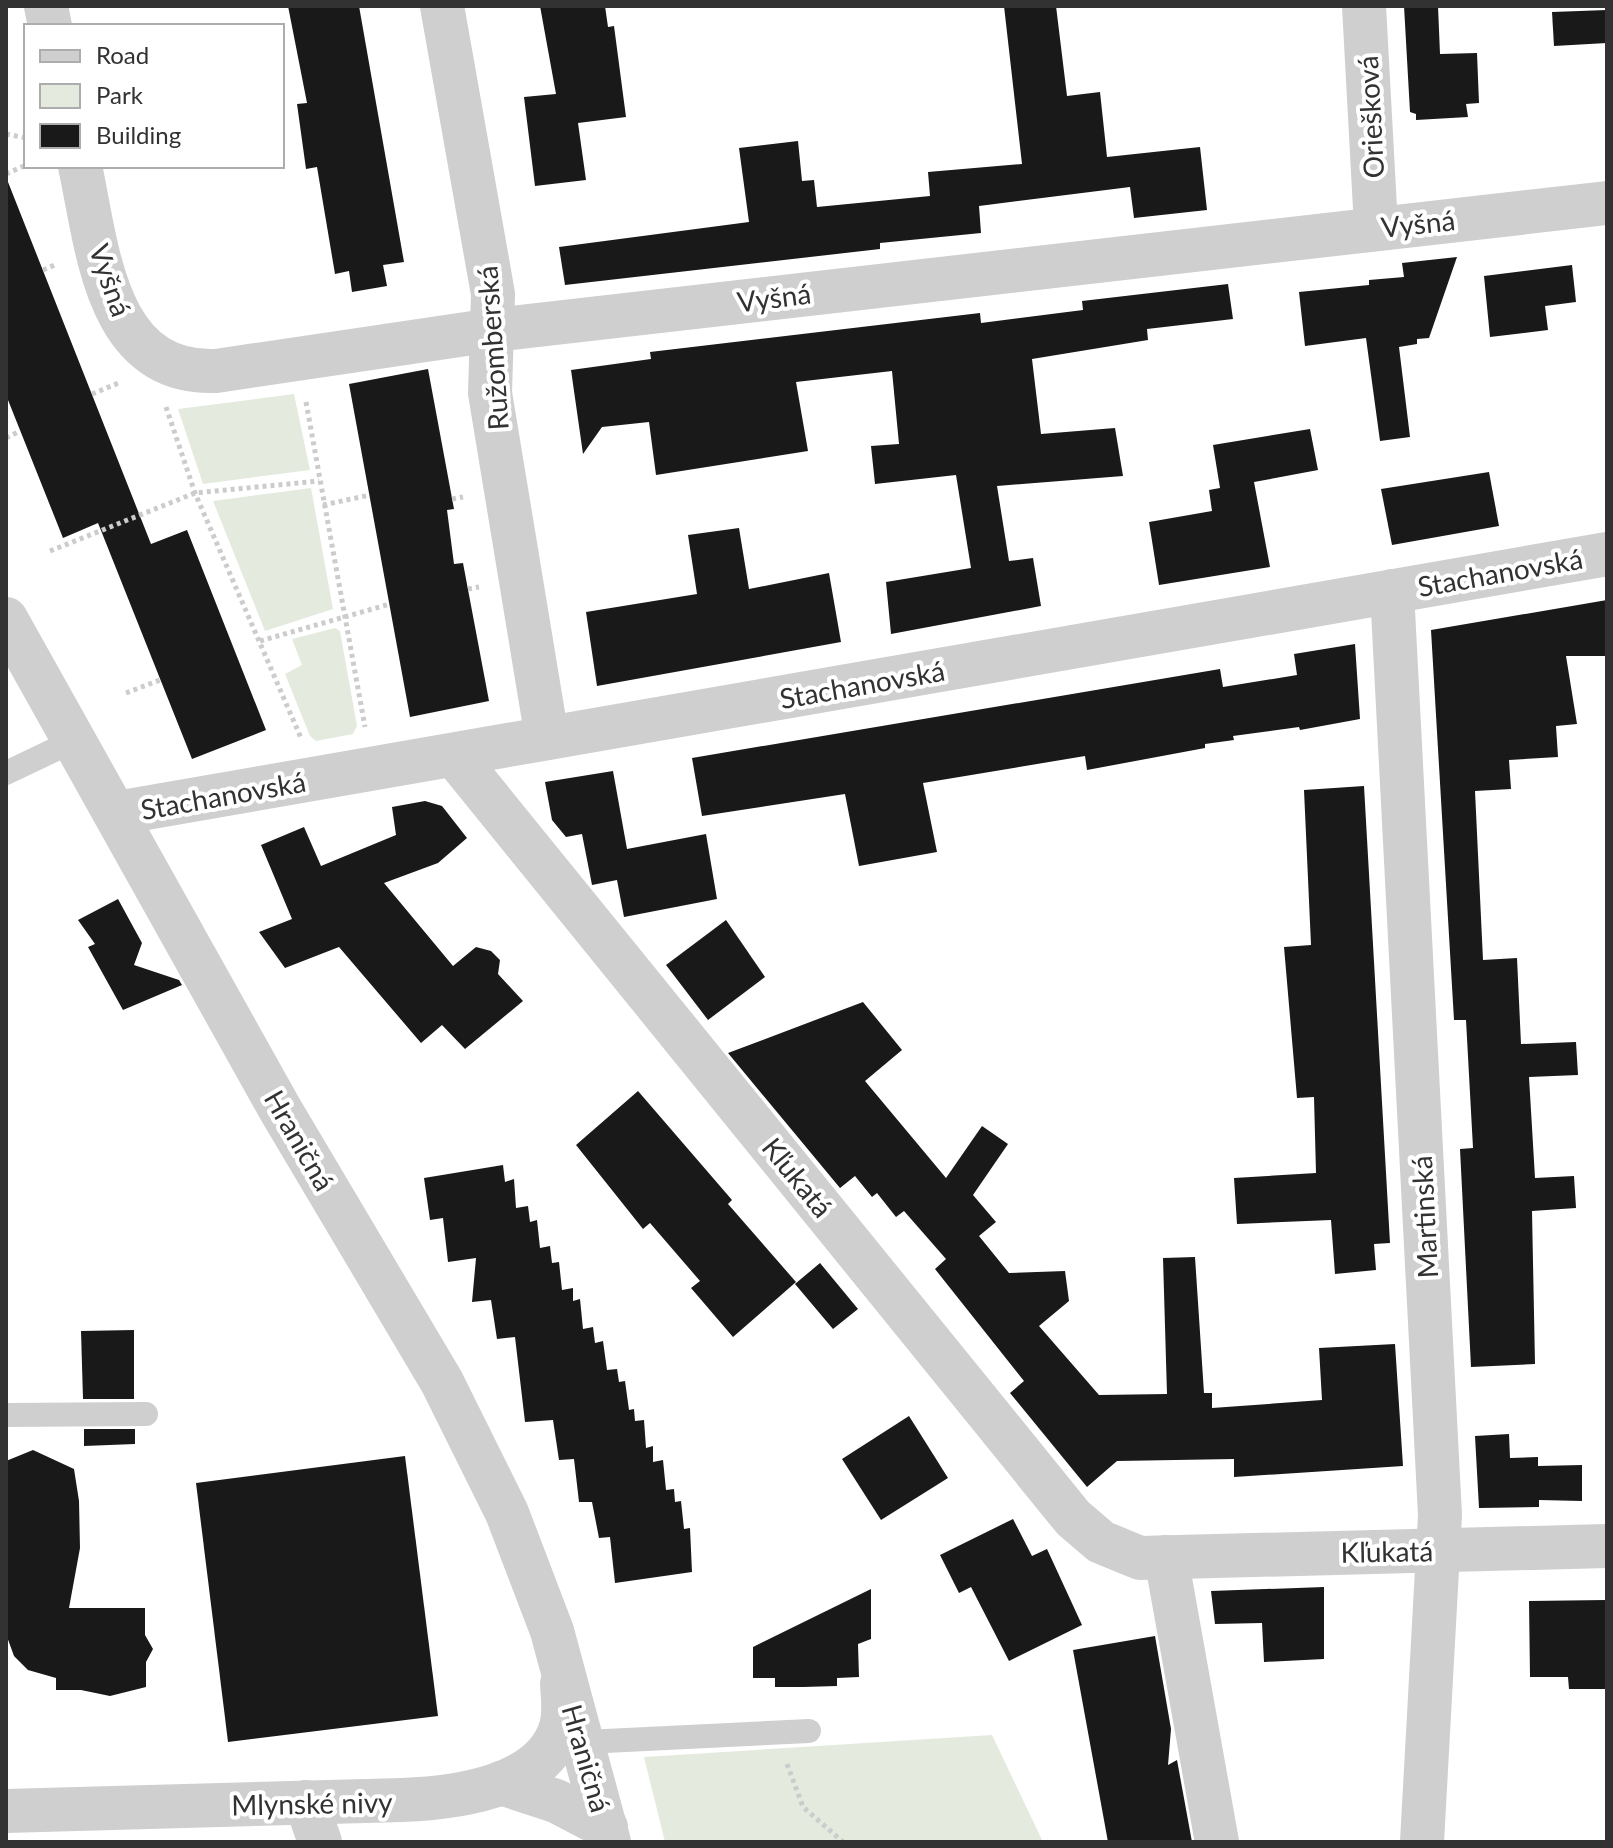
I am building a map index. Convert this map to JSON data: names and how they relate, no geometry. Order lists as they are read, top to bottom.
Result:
{
  "streets": {
    "street": [
      "Oriešková",
      "Vyšná",
      "Ružomberská",
      "Stachanovská",
      "Hraničná",
      "Kľukatá",
      "Martinská",
      "Mlynské nivy"
    ]
  },
  "crossings": [
    ["Oriešková", "Vyšná"],
    ["Vyšná", "Ružomberská"],
    ["Ružomberská", "Stachanovská"],
    ["Stachanovská", "Hraničná"],
    ["Stachanovská", "Kľukatá"],
    ["Stachanovská", "Martinská"],
    ["Hraničná", "Mlynské nivy"],
    ["Kľukatá", "Martinská"]
  ],
  "legend": ["Road", "Park", "Building"]
}
